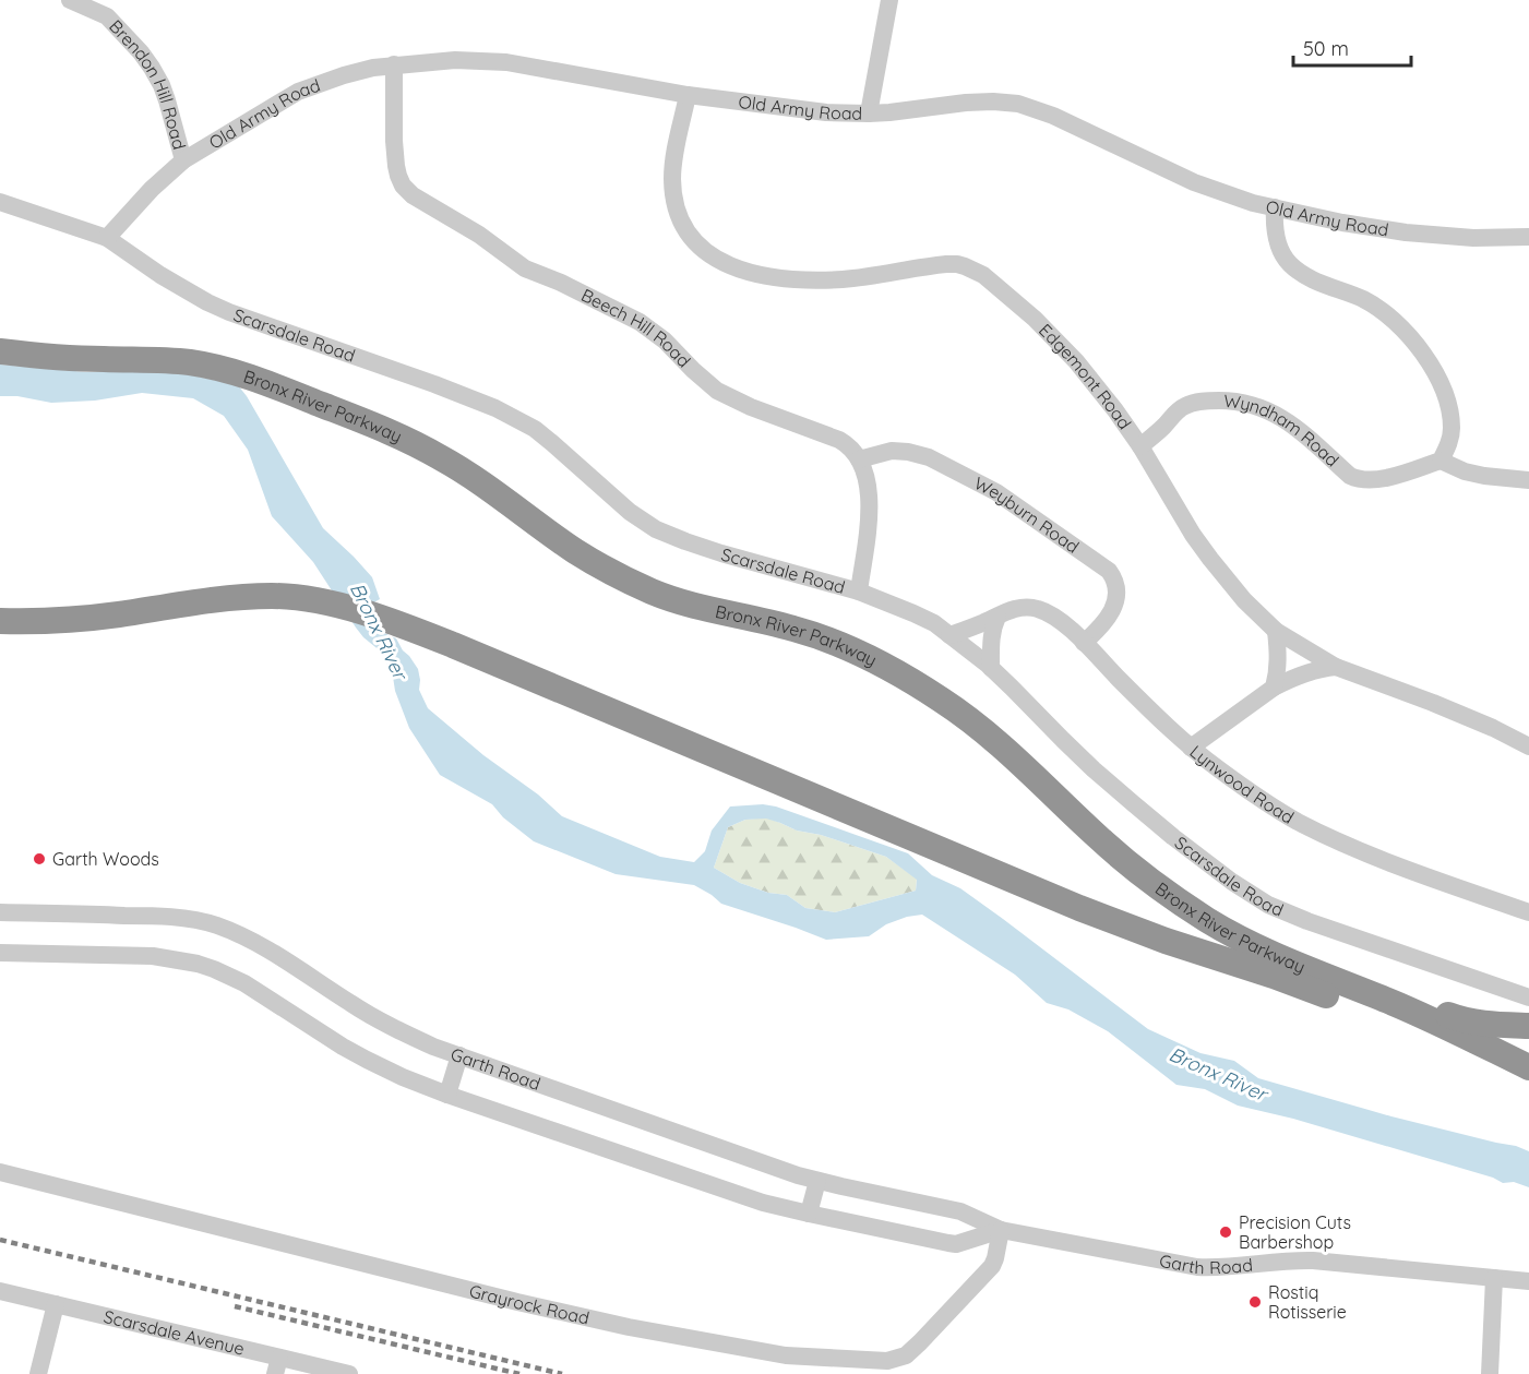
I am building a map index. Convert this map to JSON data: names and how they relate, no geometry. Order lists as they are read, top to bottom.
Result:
{
  "streets": {
    "highway": ["Bronx River Parkway"],
    "street": [
      "Brendon Hill Road",
      "Old Army Road",
      "Beech Hill Road",
      "Scarsdale Road",
      "Edgemont Road",
      "Wyndham Road",
      "Weyburn Road",
      "Lynwood Road",
      "Garth Road",
      "Grayrock Road",
      "Scarsdale Avenue"
    ]
  },
  "crossings": [
    ["Brendon Hill Road", "Old Army Road"],
    ["Old Army Road", "Beech Hill Road"],
    ["Old Army Road", "Scarsdale Road"],
    ["Old Army Road", "Edgemont Road"],
    ["Beech Hill Road", "Weyburn Road"],
    ["Scarsdale Road", "Lynwood Road"],
    ["Edgemont Road", "Wyndham Road"],
    ["Weyburn Road", "Lynwood Road"],
    ["Garth Road", "Grayrock Road"]
  ],
  "water": ["Bronx River"],
  "places": ["Garth Woods", "Precision Cuts Barbershop", "Rostiq Rotisserie"],
  "scale_bar": "50 m"
}
